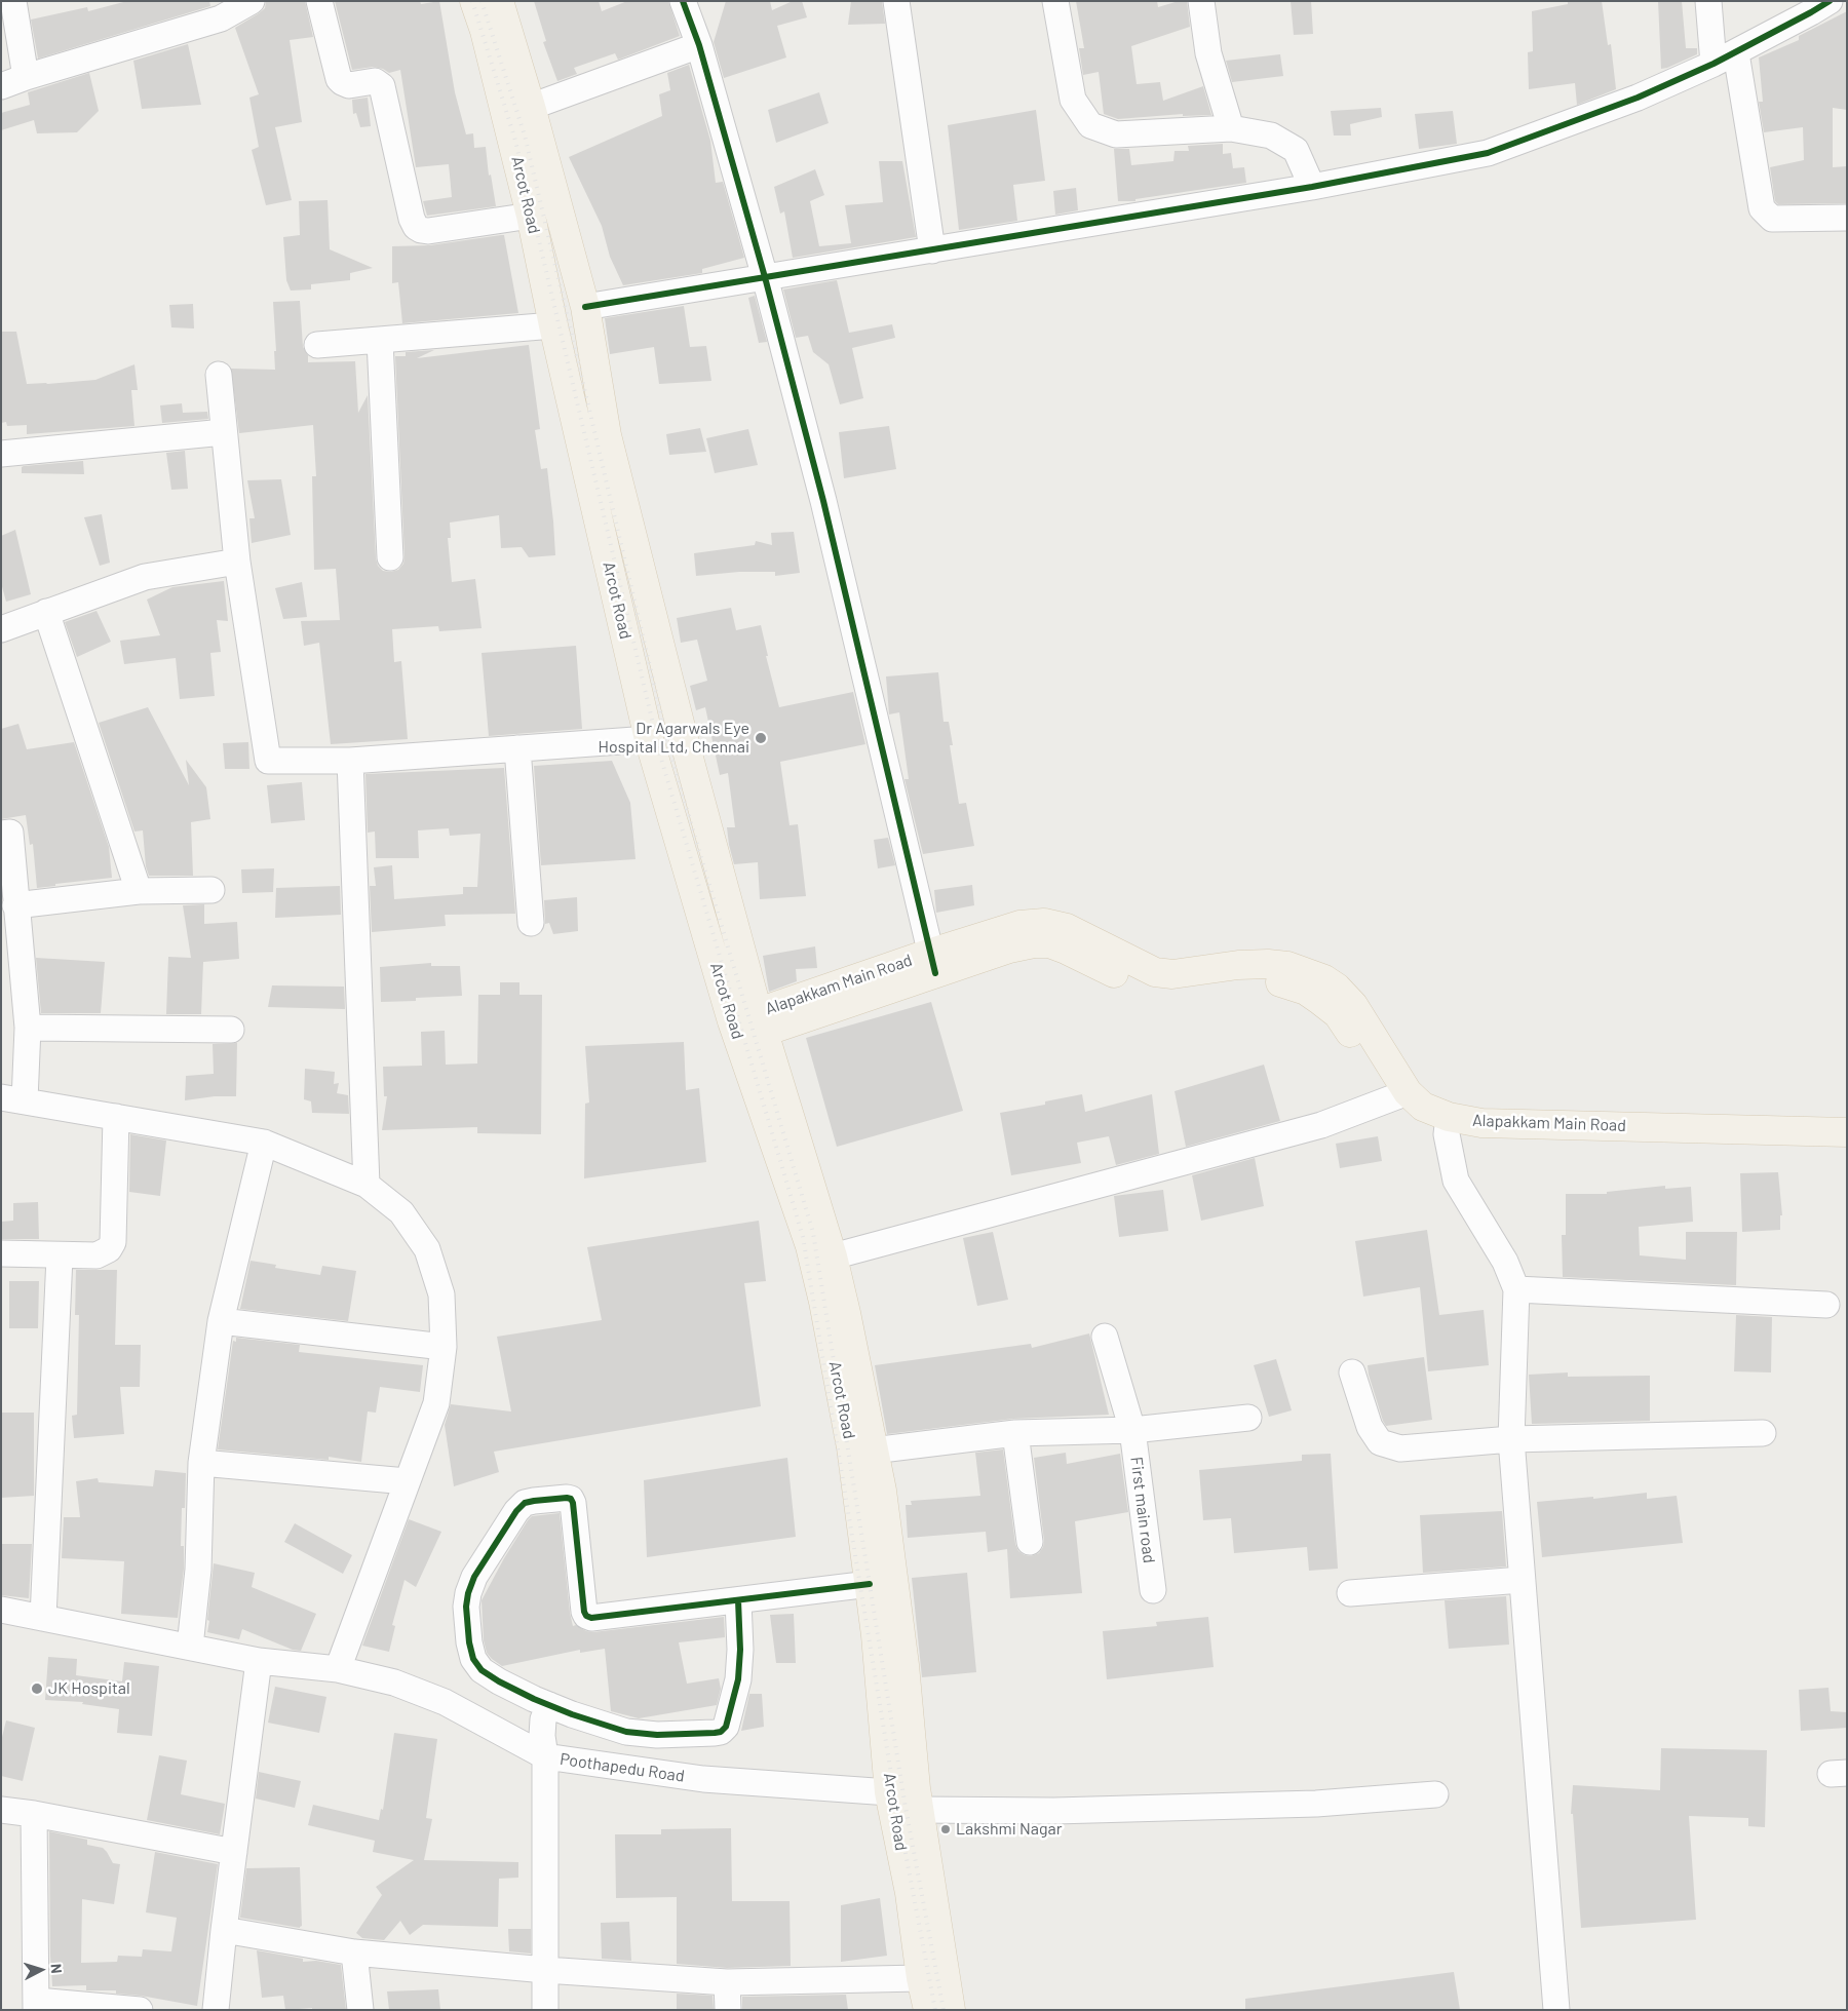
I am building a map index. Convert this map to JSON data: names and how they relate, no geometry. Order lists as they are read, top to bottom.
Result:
{
  "streets": {
    "main road": ["Arcot Road", "Alapakkam Main Road"],
    "street": ["First main road", "Poothapedu Road"]
  },
  "crossings": [
    ["Arcot Road", "Alapakkam Main Road"],
    ["Arcot Road", "Poothapedu Road"]
  ],
  "places": ["Dr Agarwals Eye Hospital Ltd, Chennai", "JK Hospital", "Lakshmi Nagar"],
  "north": "right"
}
